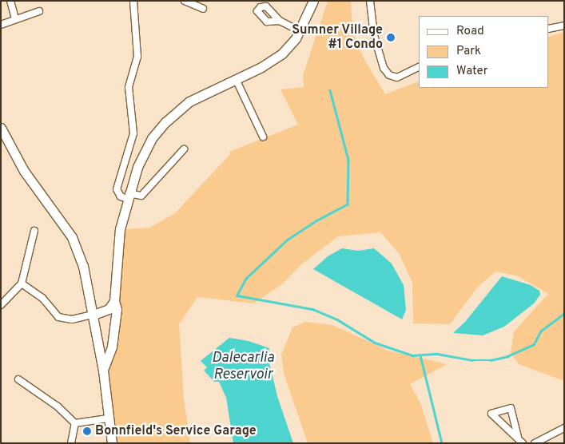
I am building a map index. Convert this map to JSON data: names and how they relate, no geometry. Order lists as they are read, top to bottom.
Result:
{
  "water": ["Dalecarlia Reservoir"],
  "places": ["Sumner Village #1 Condo", "Bonnfield's Service Garage"],
  "legend": ["Road", "Park", "Water"]
}
